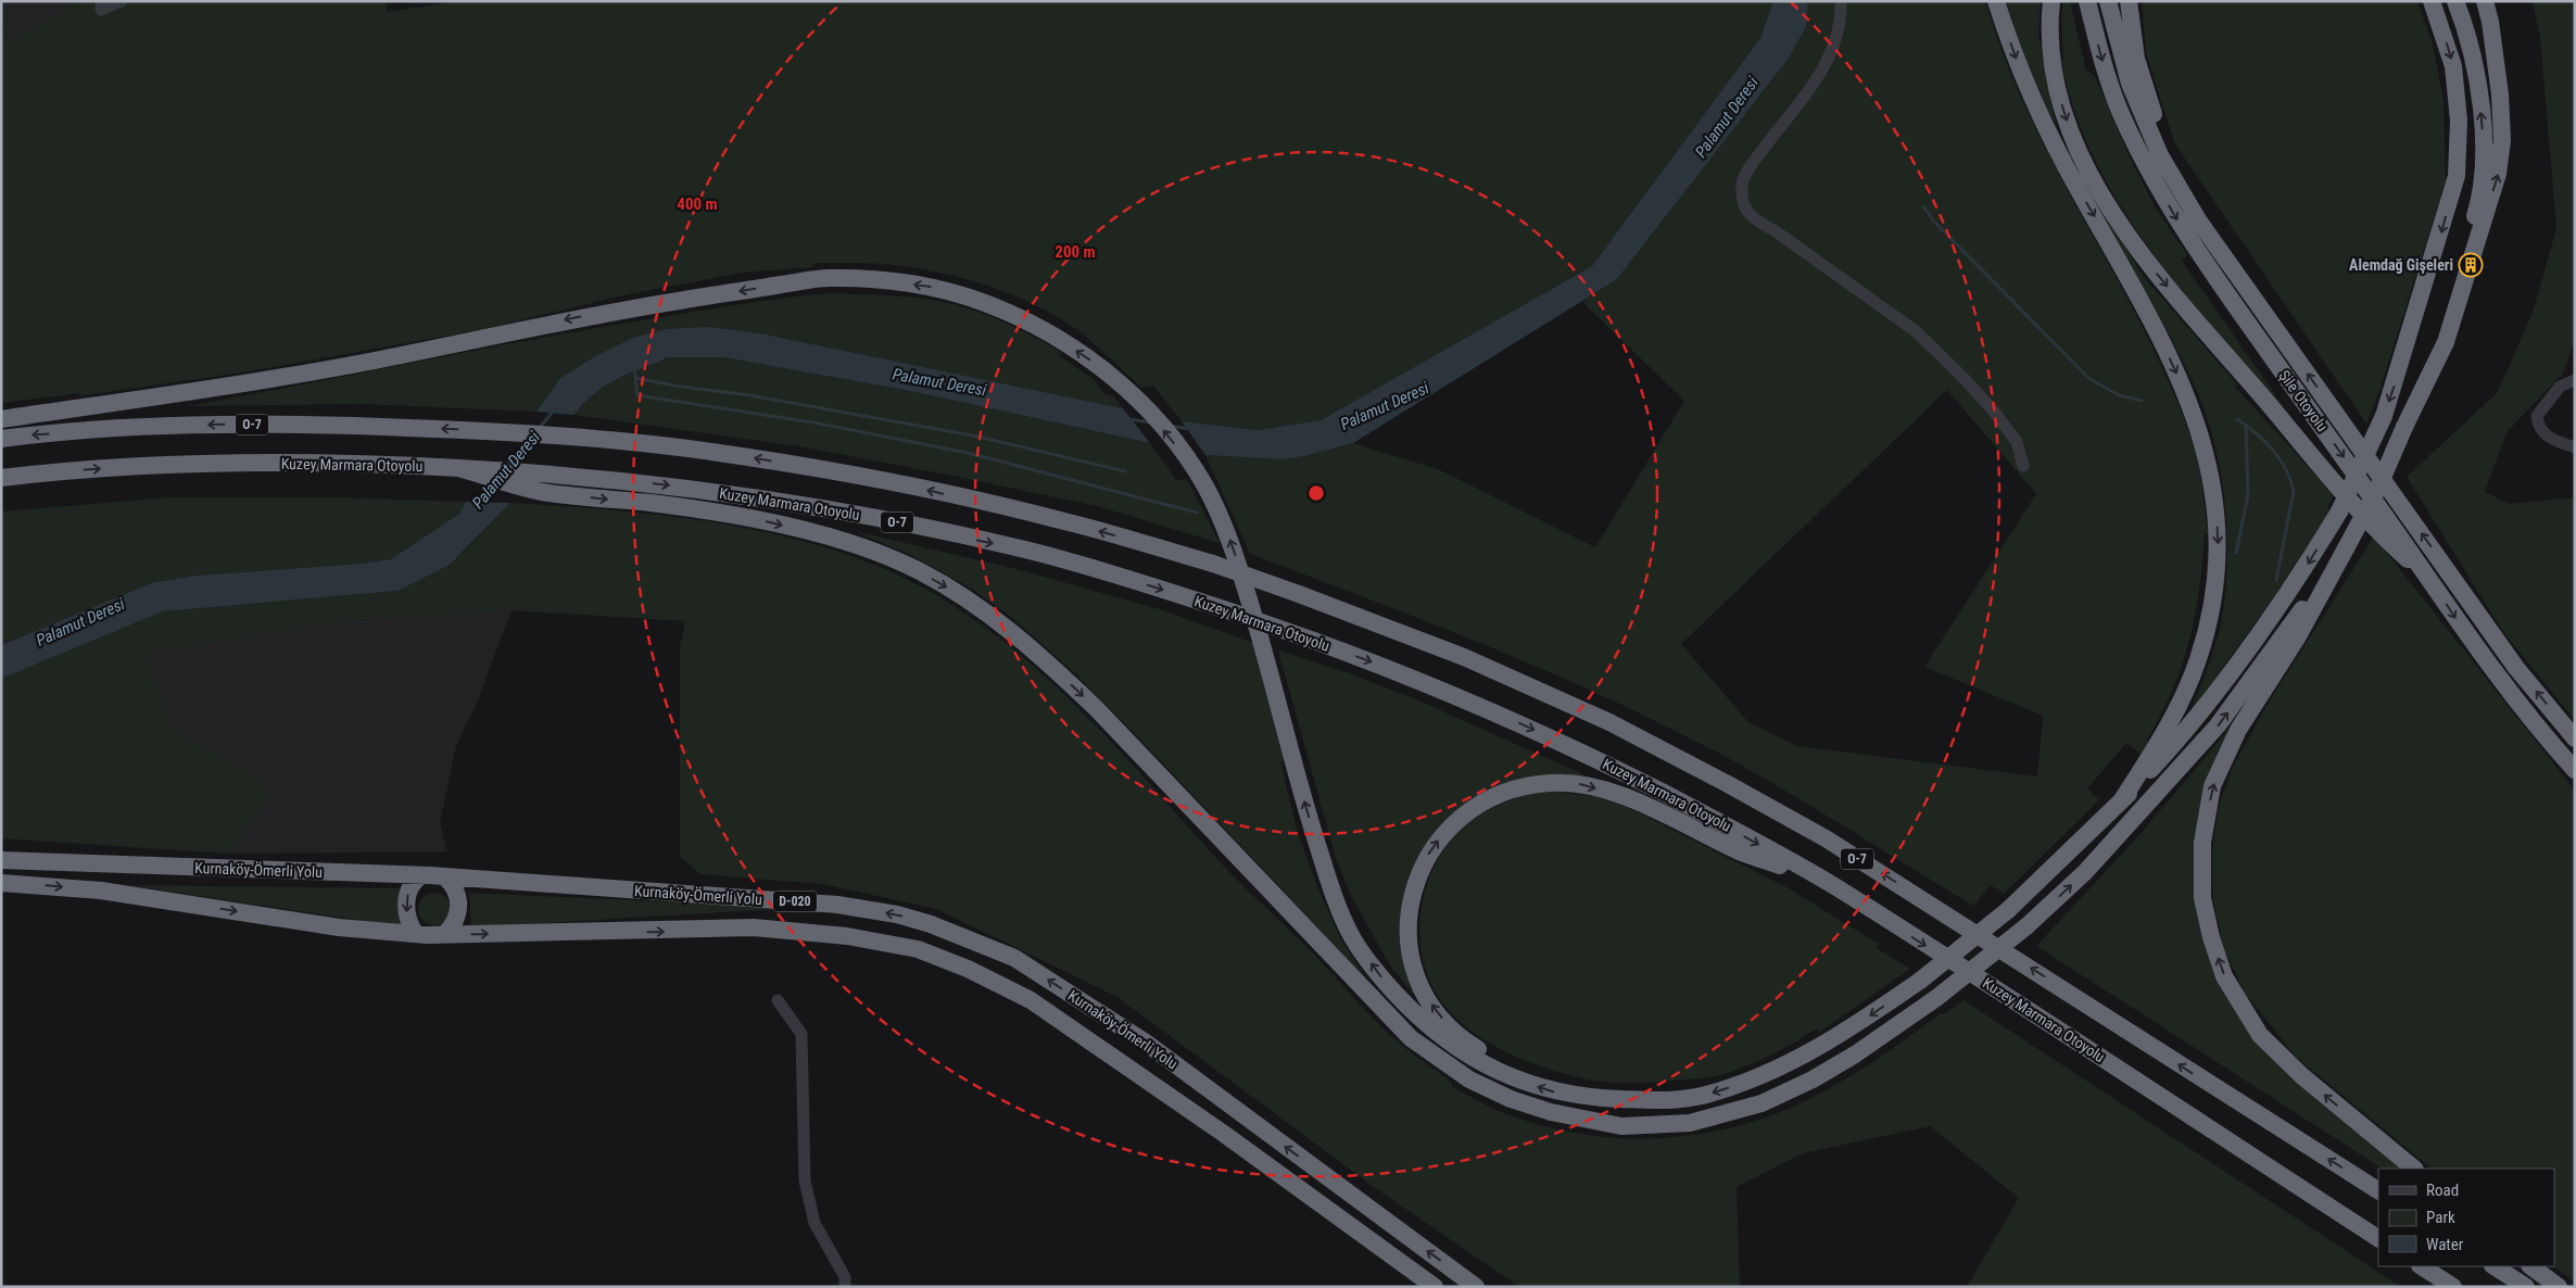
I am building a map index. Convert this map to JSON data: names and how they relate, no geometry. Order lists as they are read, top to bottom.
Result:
{
  "streets": {
    "highway": [
      "Şile Otoyolu",
      "O-7",
      "Kuzey Marmara Otoyolu",
      "Kurnaköy-Ömerli Yolu",
      "D-020"
    ]
  },
  "water": ["Palamut Deresi"],
  "places": {
    "building": ["Alemdağ Gişeleri"]
  },
  "legend": ["Road", "Park", "Water"],
  "rings": ["400 m", "200 m"]
}
